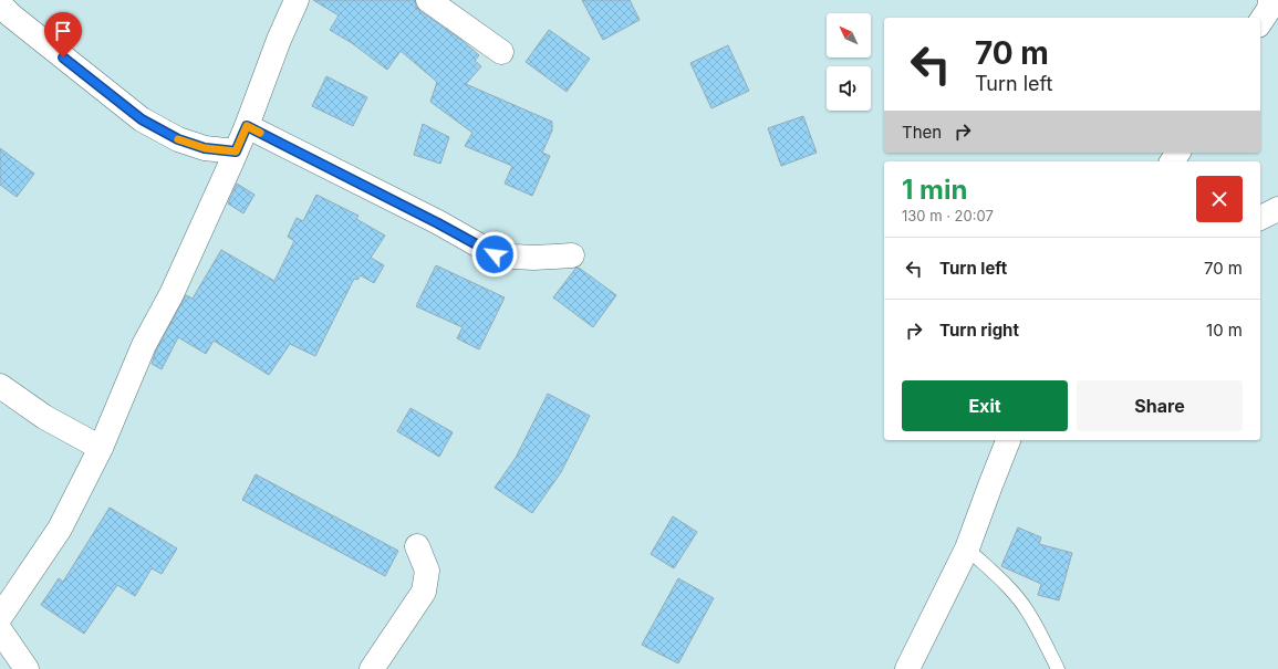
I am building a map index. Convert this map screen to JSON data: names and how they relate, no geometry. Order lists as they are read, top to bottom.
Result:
{
  "north": "top left",
  "page": {
    "turn": ["70 m", "Turn left"],
    "then": "Then",
    "heading": ["1 min", "130 m · 20:07"],
    "list": [
      {
        "name": "Turn left",
        "value": "70 m"
      },
      {
        "name": "Turn right",
        "value": "10 m"
      }
    ],
    "buttons": ["Exit", "Share"]
  }
}
